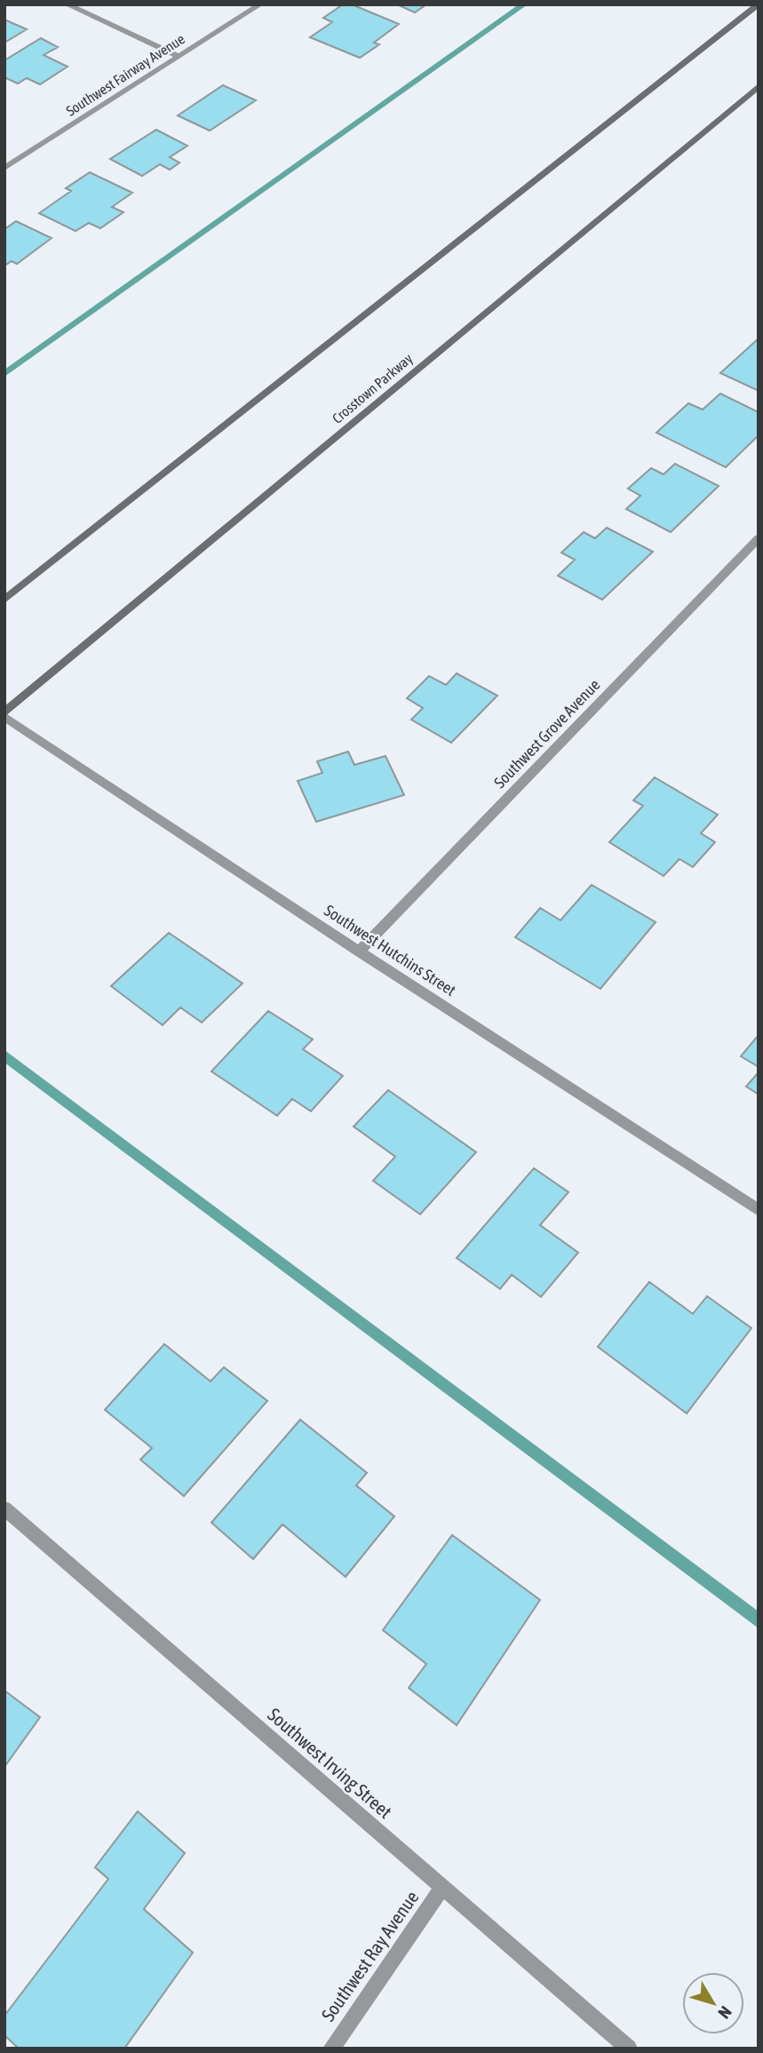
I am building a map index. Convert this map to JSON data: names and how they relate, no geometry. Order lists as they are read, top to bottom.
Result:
{
  "streets": {
    "main road": ["Crosstown Parkway"],
    "street": [
      "Southwest Fairway Avenue",
      "Southwest Grove Avenue",
      "Southwest Hutchins Street",
      "Southwest Irving Street",
      "Southwest Ray Avenue"
    ]
  },
  "crossings": [
    ["Southwest Grove Avenue", "Southwest Hutchins Street"],
    ["Southwest Irving Street", "Southwest Ray Avenue"]
  ],
  "north": "bottom right"
}
